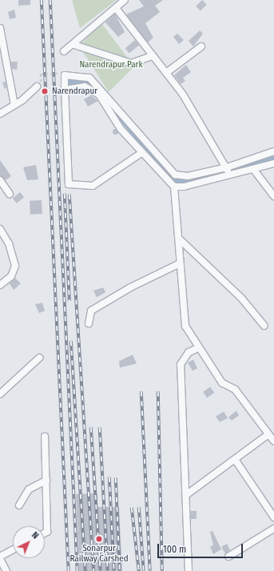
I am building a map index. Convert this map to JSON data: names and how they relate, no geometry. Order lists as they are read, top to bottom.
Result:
{
  "parks": ["Narendrapur Park"],
  "places": ["Narendrapur", "Sonarpur Railway Carshed"],
  "scale_bar": "100 m",
  "north": "top right"
}
